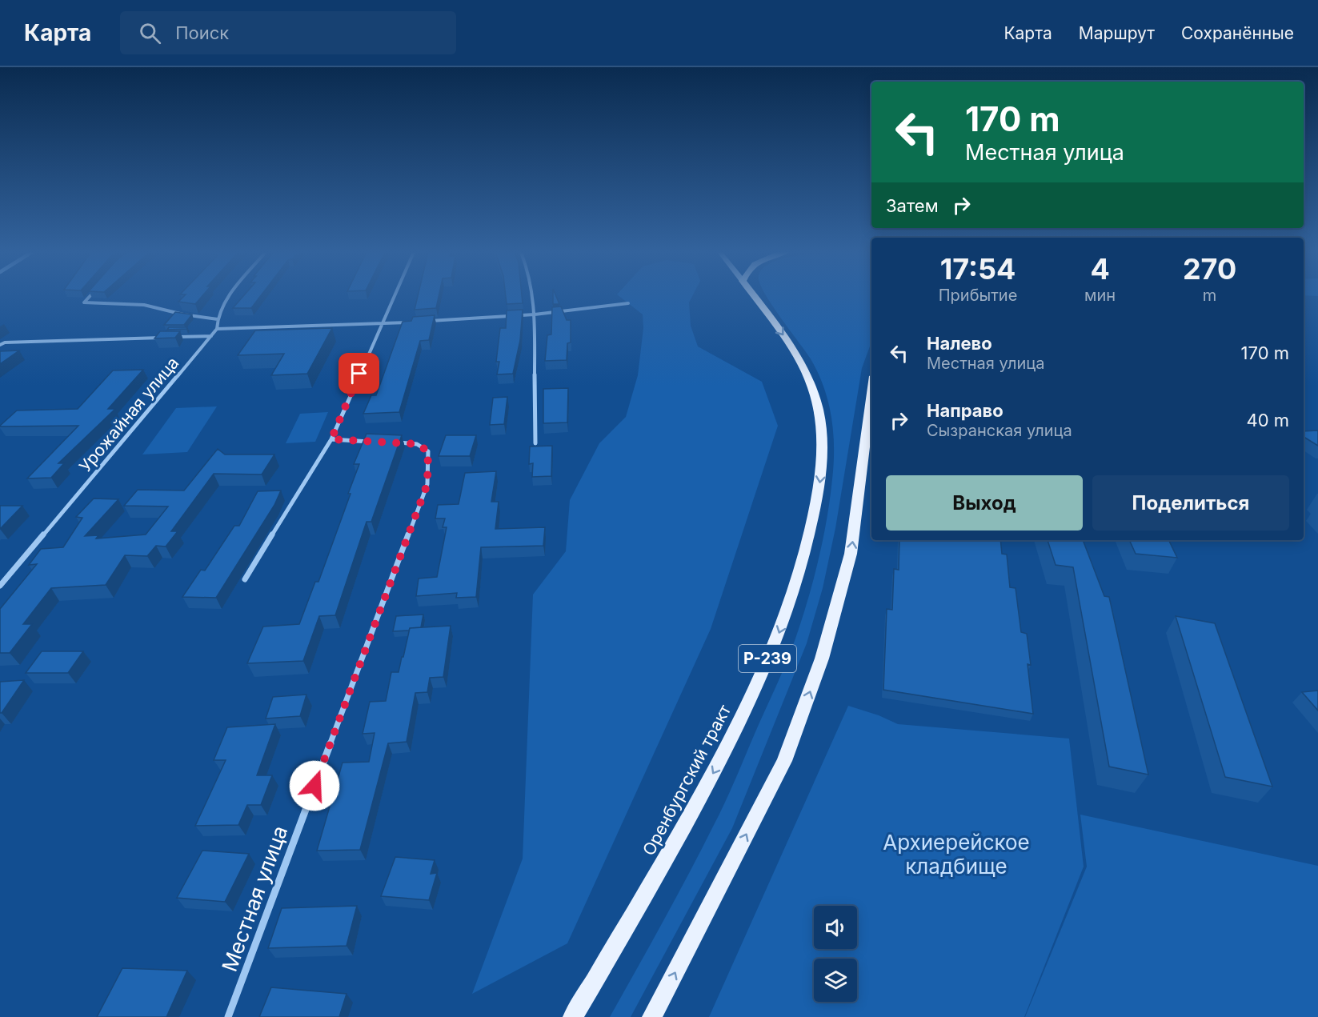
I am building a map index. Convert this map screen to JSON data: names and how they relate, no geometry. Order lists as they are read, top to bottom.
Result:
{
  "streets": {
    "main road": ["Р-239", "Оренбургский тракт"],
    "street": ["Урожайная улица", "Местная улица"]
  },
  "parks": ["Архиерейское кладбище"],
  "page": {
    "header": "Карта",
    "search": "Поиск",
    "nav": ["Карта", "Маршрут", "Сохранённые"],
    "turn": ["170 m", "Местная улица"],
    "then": "Затем",
    "eta": [
      "17:54",
      "Прибытие",
      "4",
      "мин",
      "270",
      "m"
    ],
    "list": [
      {
        "name": "Налево",
        "note": "Местная улица",
        "value": "170 m"
      },
      {
        "name": "Направо",
        "note": "Сызранская улица",
        "value": "40 m"
      }
    ],
    "buttons": ["Выход", "Поделиться"]
  }
}
